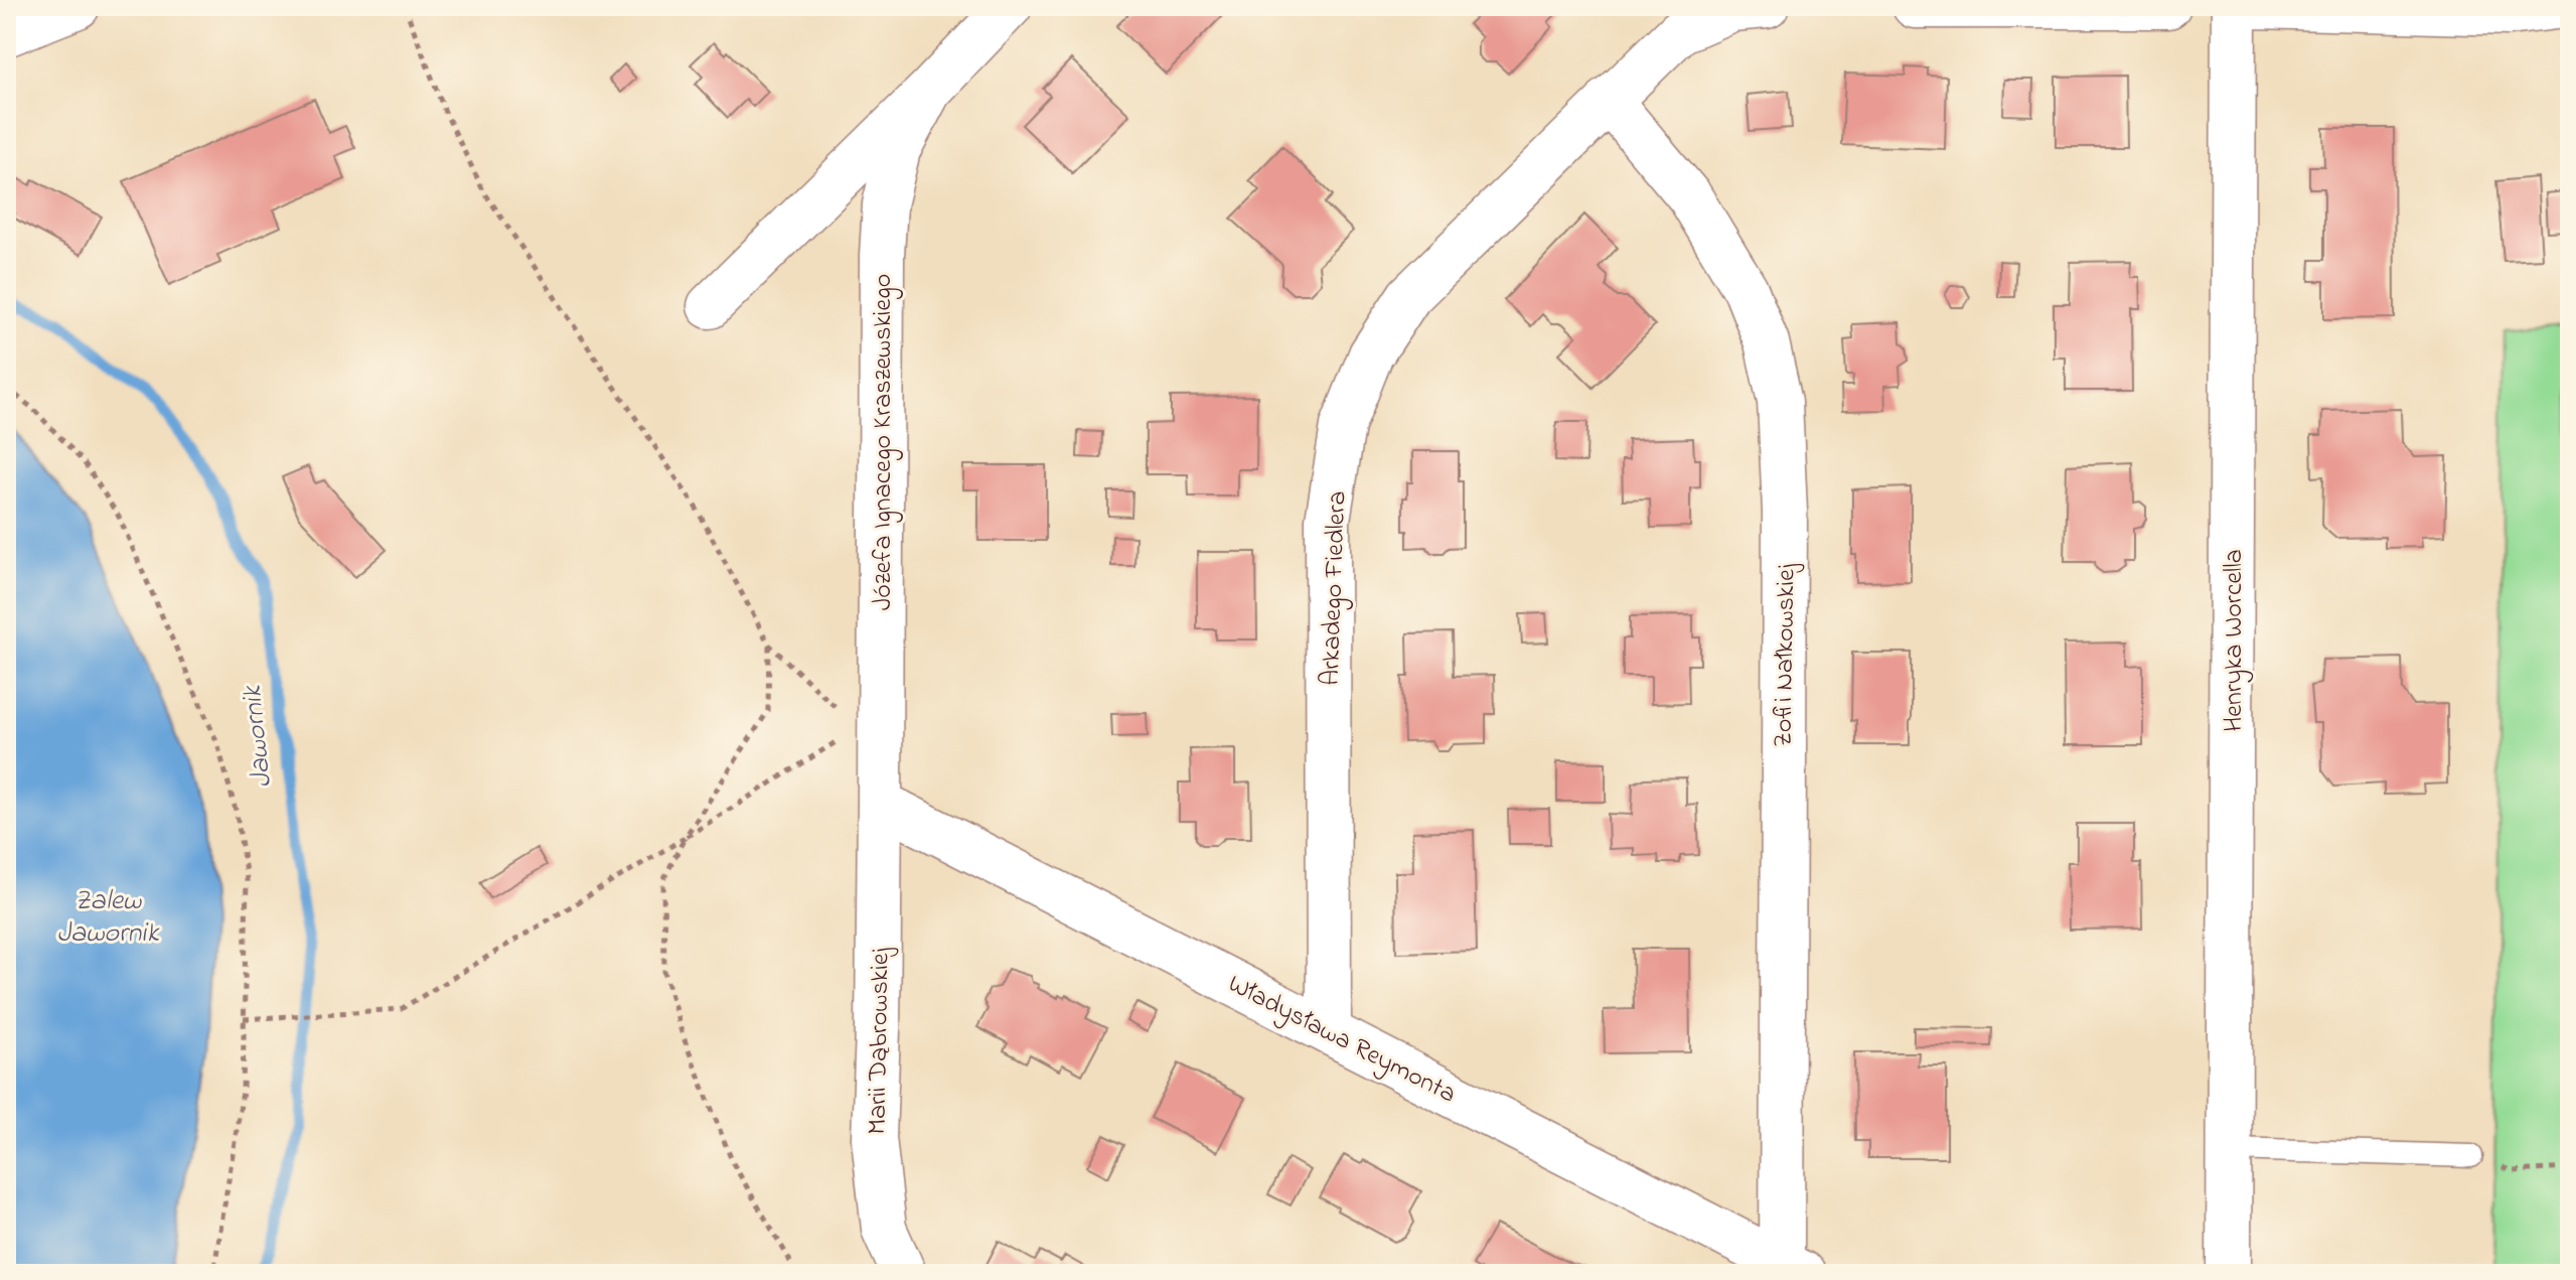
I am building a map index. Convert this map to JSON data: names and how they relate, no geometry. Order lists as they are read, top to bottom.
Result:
{
  "streets": {
    "street": [
      "Józefa Ignacego Kraszewskiego",
      "Arkadego Fiedlera",
      "Henryka Worcella",
      "Zofii Nałkowskiej",
      "Władysława Reymonta",
      "Marii Dąbrowskiej"
    ]
  },
  "crossings": [
    ["Józefa Ignacego Kraszewskiego", "Władysława Reymonta"],
    ["Józefa Ignacego Kraszewskiego", "Marii Dąbrowskiej"],
    ["Arkadego Fiedlera", "Zofii Nałkowskiej"],
    ["Arkadego Fiedlera", "Władysława Reymonta"],
    ["Zofii Nałkowskiej", "Władysława Reymonta"],
    ["Władysława Reymonta", "Marii Dąbrowskiej"]
  ],
  "water": ["Jawornik", "Zalew Jawornik"]
}
